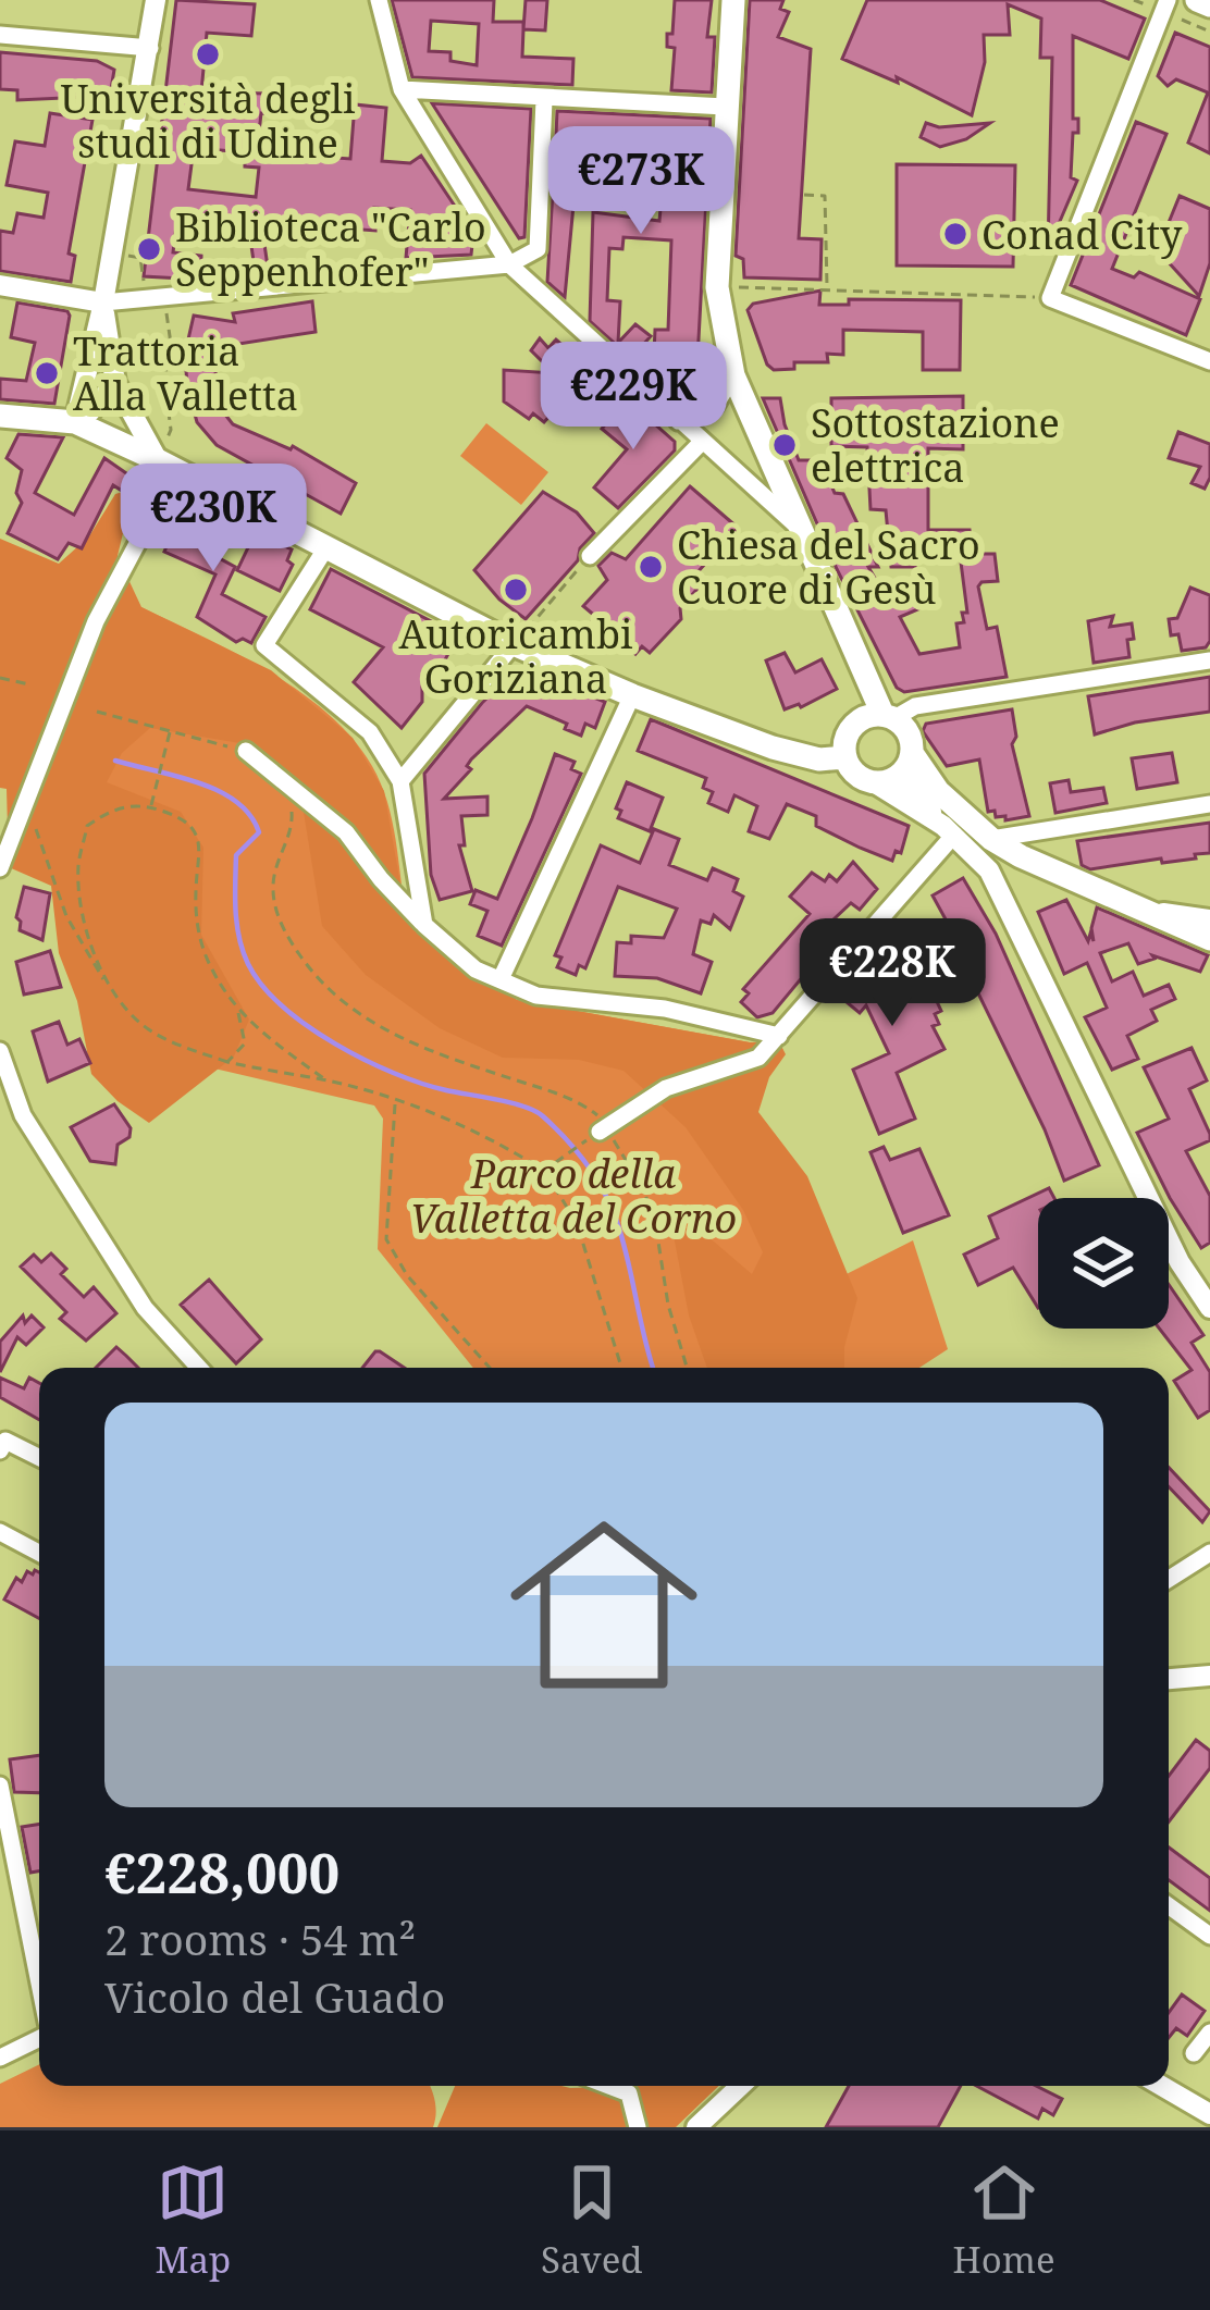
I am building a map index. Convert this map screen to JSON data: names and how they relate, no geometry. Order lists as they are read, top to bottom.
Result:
{
  "parks": ["Parco della Valletta del Corno"],
  "places": [
    "Università degli studi di Udine",
    "Conad City",
    "Biblioteca \"Carlo Seppenhofer\"",
    "Trattoria Alla Valletta",
    "Sottostazione elettrica",
    "Chiesa del Sacro Cuore di Gesù",
    "Autoricambi Goriziana"
  ],
  "page": {
    "price": [
      "€273K",
      "€229K",
      "€230K",
      "€228K"
    ],
    "list": [
      {
        "name": "€228,000",
        "note": "2 rooms · 54 m² · Vicolo del Guado"
      }
    ],
    "tabs": ["Map", "Saved", "Home"]
  }
}
